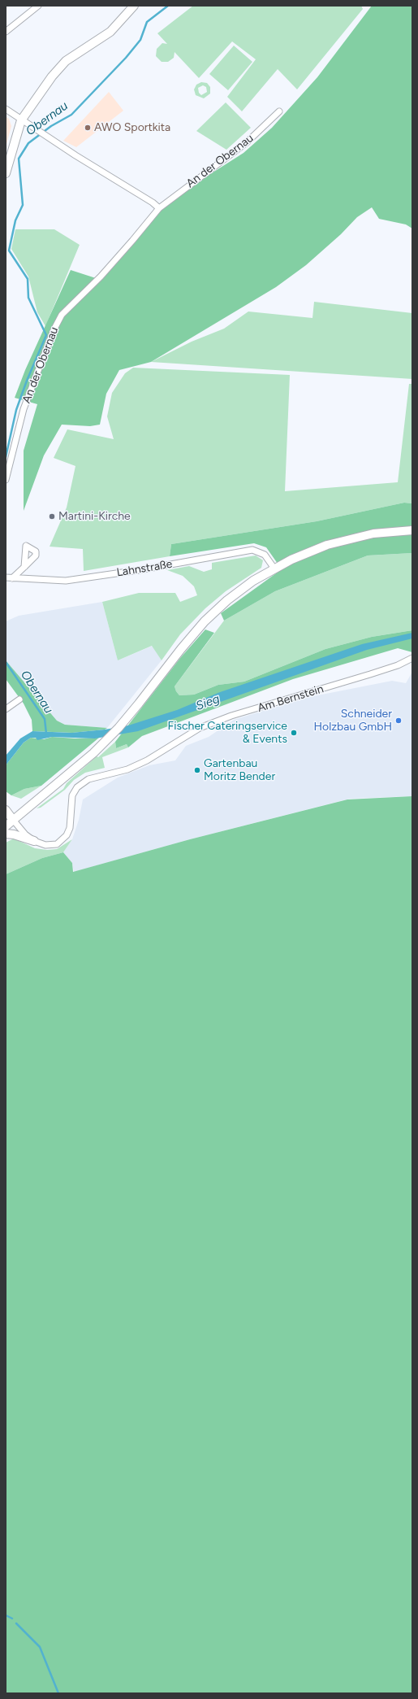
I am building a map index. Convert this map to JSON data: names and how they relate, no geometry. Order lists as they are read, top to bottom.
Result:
{
  "streets": {
    "main road": ["Am Bernstein"],
    "street": ["An der Obernau", "Lahnstraße"]
  },
  "water": ["Obernau", "Sieg"],
  "places": [
    "AWO Sportkita",
    "Martini-Kirche",
    "Schneider Holzbau GmbH",
    "Fischer Cateringservice & Events",
    "Gartenbau Moritz Bender"
  ]
}
